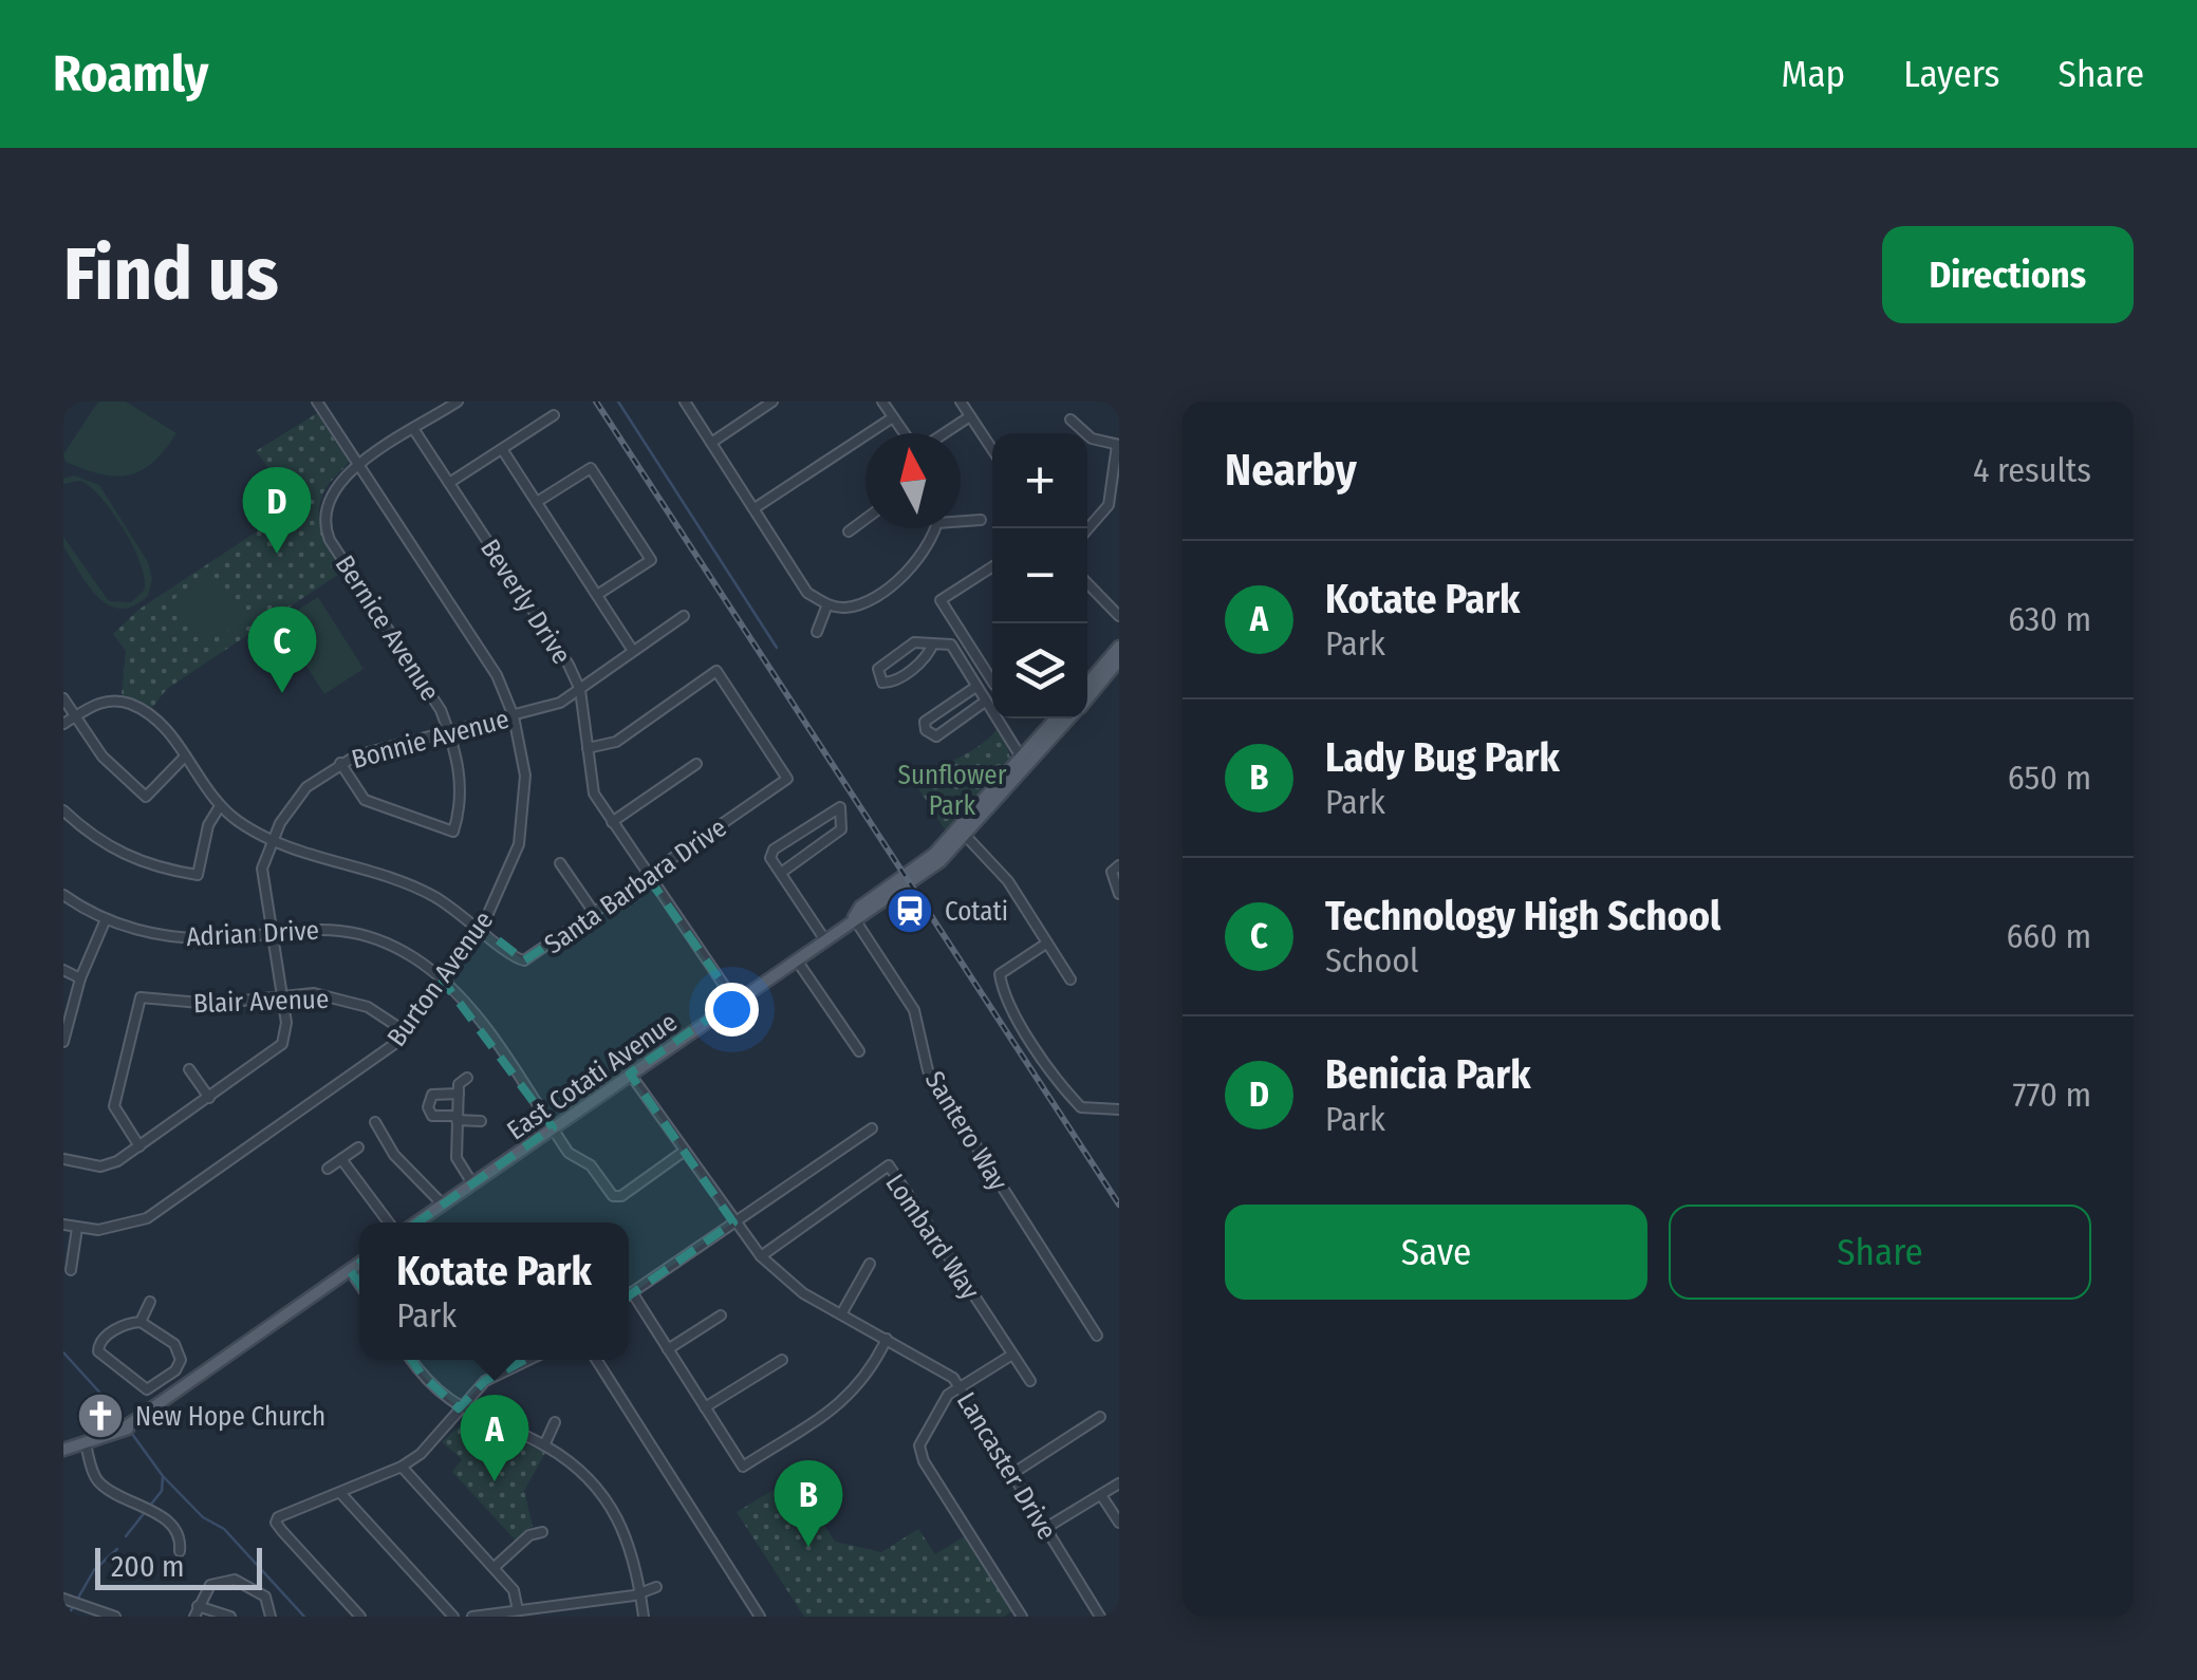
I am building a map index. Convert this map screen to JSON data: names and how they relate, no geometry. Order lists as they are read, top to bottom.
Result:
{
  "streets": {
    "main road": ["East Cotati Avenue"],
    "street": [
      "Beverly Drive",
      "Bernice Avenue",
      "Bonnie Avenue",
      "Santa Barbara Drive",
      "Adrian Drive",
      "Burton Avenue",
      "Blair Avenue",
      "Santero Way",
      "Lombard Way",
      "Lancaster Drive"
    ]
  },
  "crossings": [
    ["Beverly Drive", "Bernice Avenue"],
    ["Beverly Drive", "Bonnie Avenue"],
    ["Beverly Drive", "Santa Barbara Drive"],
    ["Beverly Drive", "East Cotati Avenue"],
    ["Bernice Avenue", "Bonnie Avenue"],
    ["Bernice Avenue", "Burton Avenue"],
    ["Bonnie Avenue", "Santa Barbara Drive"],
    ["Bonnie Avenue", "Adrian Drive"],
    ["Bonnie Avenue", "Burton Avenue"],
    ["Bonnie Avenue", "Blair Avenue"],
    ["Santa Barbara Drive", "Burton Avenue"],
    ["Adrian Drive", "Burton Avenue"],
    ["Adrian Drive", "East Cotati Avenue"],
    ["Adrian Drive", "Lancaster Drive"],
    ["Burton Avenue", "Blair Avenue"],
    ["East Cotati Avenue", "Santero Way"],
    ["East Cotati Avenue", "Lancaster Drive"],
    ["Lombard Way", "Lancaster Drive"]
  ],
  "parks": ["Sunflower Park"],
  "places": {
    "station": ["Cotati"],
    "church": ["New Hope Church"]
  },
  "scale_bar": "200 m",
  "north": "top",
  "page": {
    "header": "Roamly",
    "nav": ["Map", "Layers", "Share"],
    "buttons": [
      "Directions",
      ["Save", "Share"]
    ],
    "title": "Find us",
    "heading": ["Nearby", "4 results"],
    "map_buttons": ["+", "−"],
    "pins": [
      "D",
      "C",
      "A",
      "B"
    ],
    "list": [
      {
        "mark": "A",
        "name": "Kotate Park",
        "note": "Park",
        "value": "630 m"
      },
      {
        "mark": "B",
        "name": "Lady Bug Park",
        "note": "Park",
        "value": "650 m"
      },
      {
        "mark": "C",
        "name": "Technology High School",
        "note": "School",
        "value": "660 m"
      },
      {
        "mark": "D",
        "name": "Benicia Park",
        "note": "Park",
        "value": "770 m"
      }
    ],
    "popup": ["Kotate Park", "Park"],
    "scale": "200 m"
  }
}
